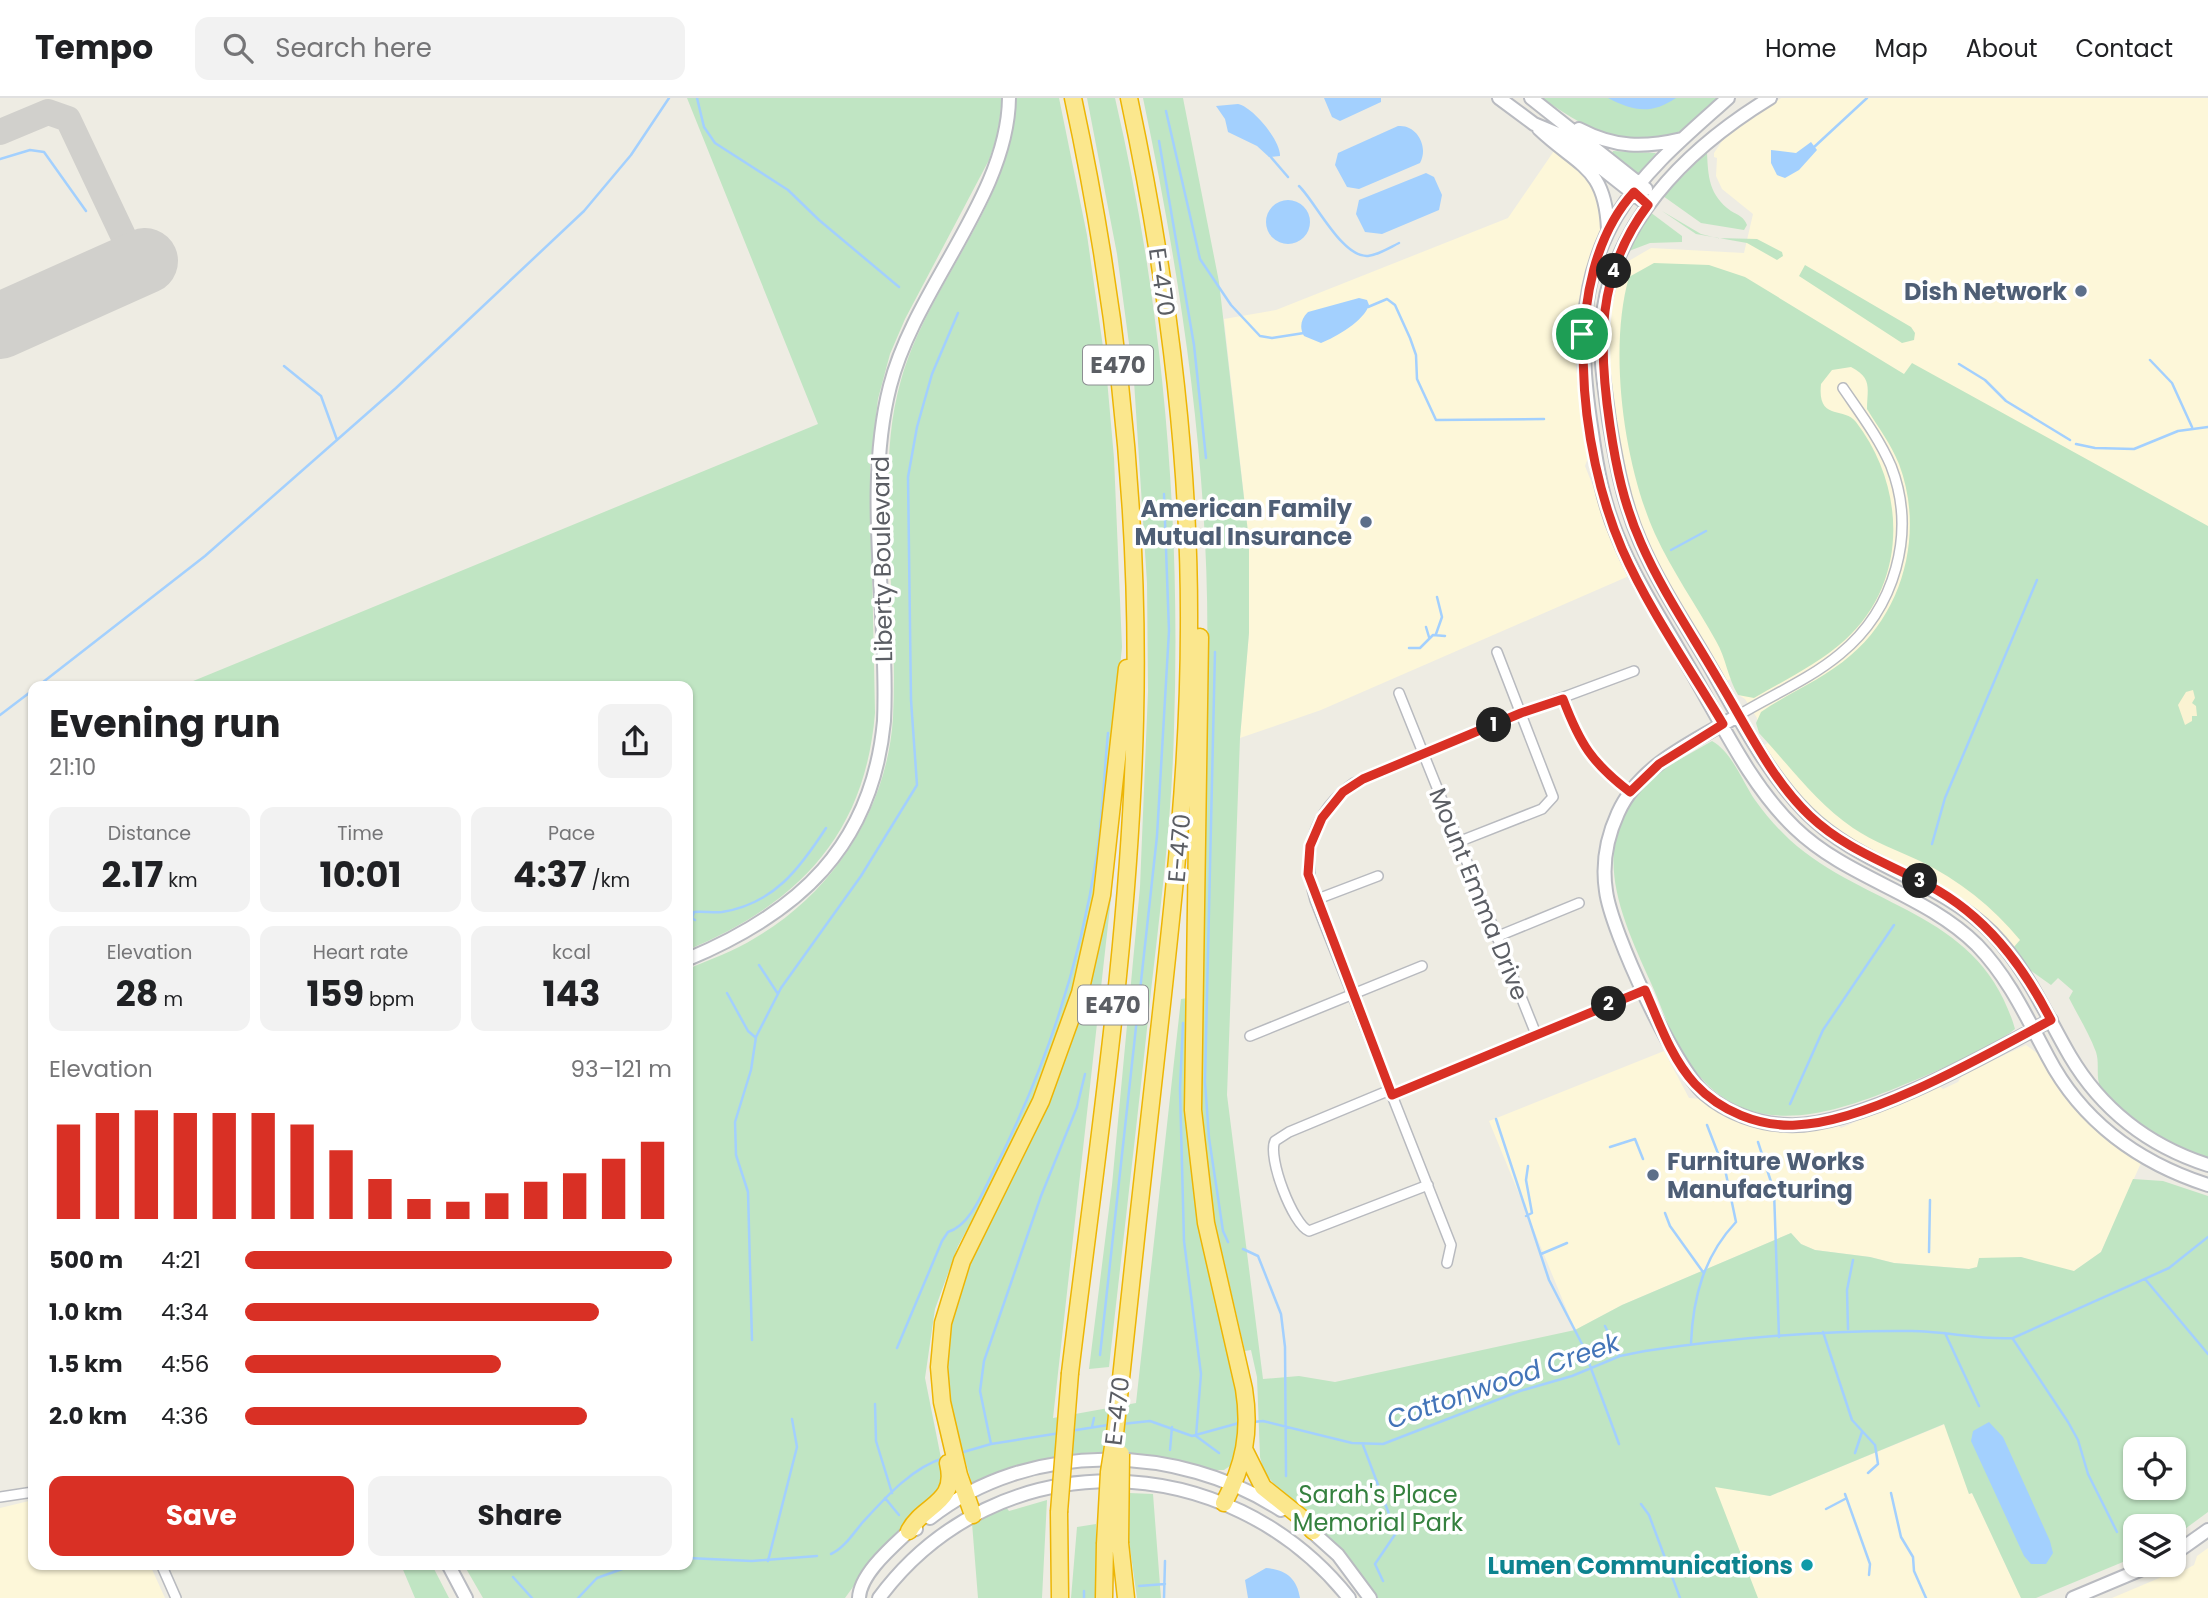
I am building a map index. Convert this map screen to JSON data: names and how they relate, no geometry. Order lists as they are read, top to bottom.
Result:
{
  "streets": {
    "highway": ["E-470", "E470"],
    "main road": ["Liberty Boulevard"],
    "street": ["Mount Emma Drive"]
  },
  "water": ["Cottonwood Creek"],
  "parks": ["Sarah's Place Memorial Park"],
  "places": [
    "Dish Network",
    "American Family Mutual Insurance",
    "Furniture Works Manufacturing",
    "Lumen Communications"
  ],
  "page": {
    "header": "Tempo",
    "search": "Search here",
    "nav": [
      "Home",
      "Map",
      "About",
      "Contact"
    ],
    "pins": [
      "4",
      "1",
      "3",
      "2"
    ],
    "heading": ["Evening run", "21:10"],
    "stats": [
      ["Distance", "2.17 km"],
      ["Time", "10:01"],
      ["Pace", "4:37 /km"],
      ["Elevation", "28 m"],
      ["Heart rate", "159 bpm"],
      ["kcal", "143"]
    ],
    "chart": ["Elevation", "93–121 m"],
    "list": [
      {
        "name": "500 m",
        "note": "4:21"
      },
      {
        "name": "1.0 km",
        "note": "4:34"
      },
      {
        "name": "1.5 km",
        "note": "4:56"
      },
      {
        "name": "2.0 km",
        "note": "4:36"
      }
    ],
    "buttons": ["Save", "Share"]
  }
}
